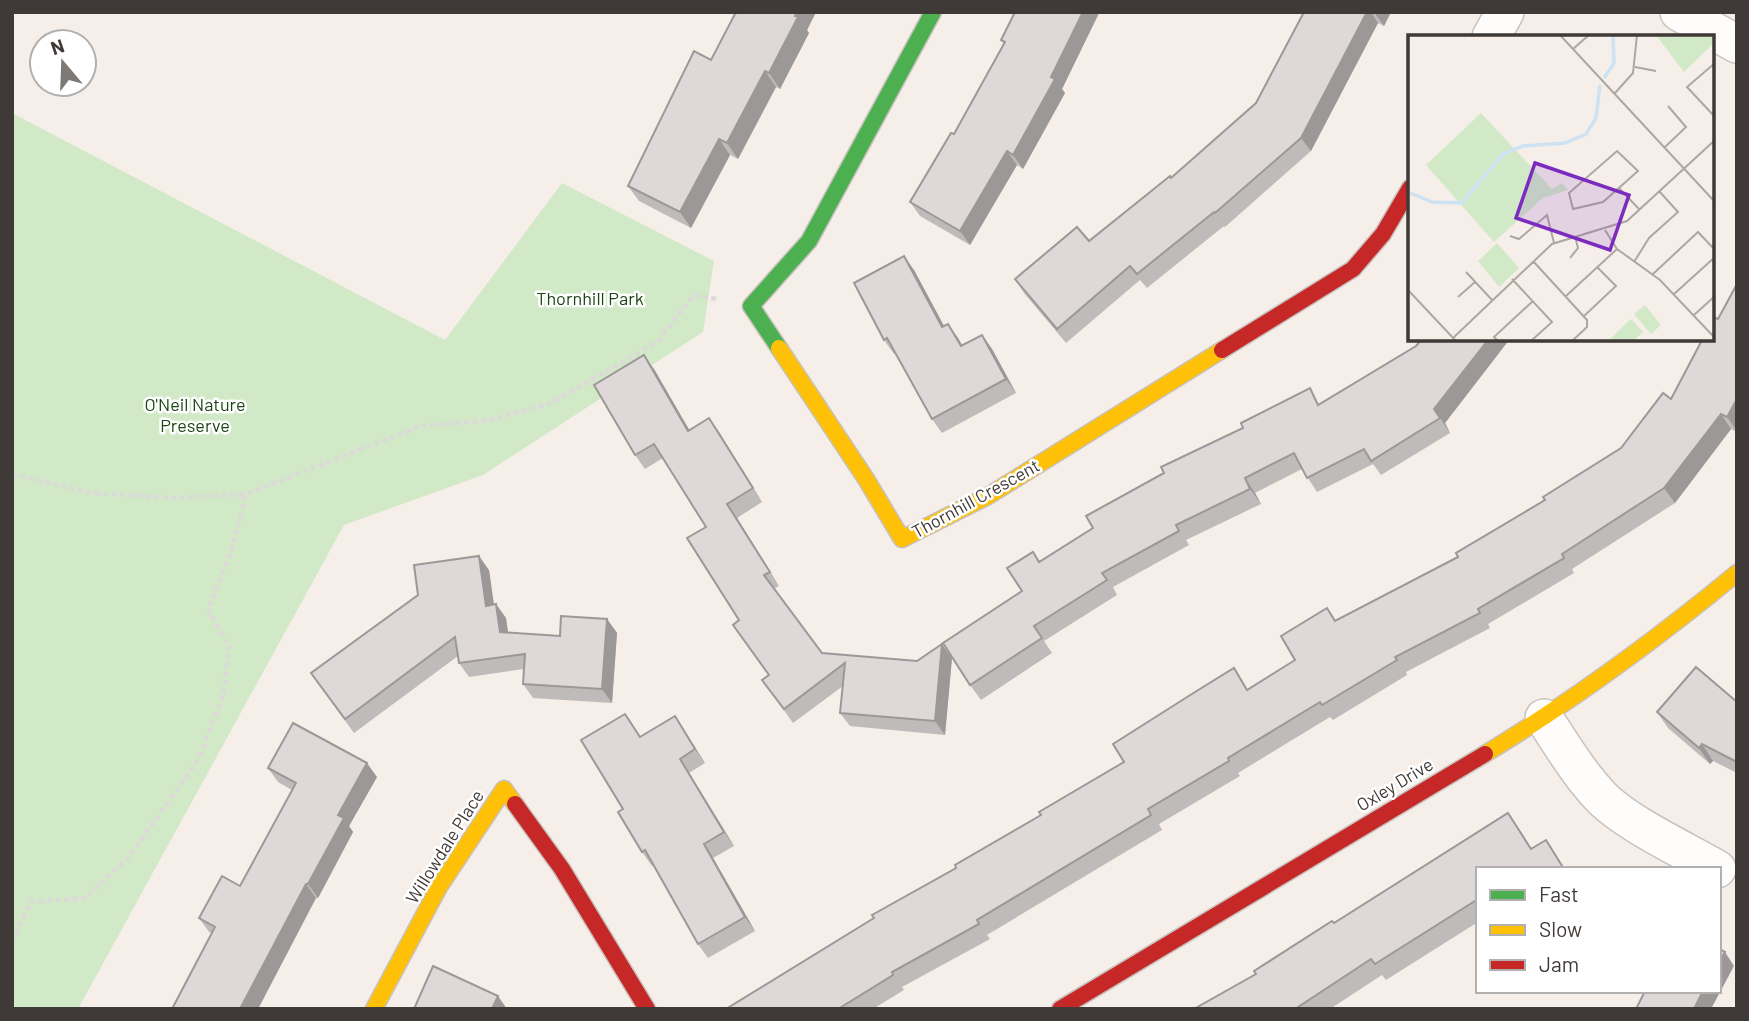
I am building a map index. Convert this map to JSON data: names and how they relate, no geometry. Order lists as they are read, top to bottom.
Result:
{
  "streets": {
    "street": ["Thornhill Crescent", "Oxley Drive", "Willowdale Place"]
  },
  "parks": ["Thornhill Park", "O'Neil Nature Preserve"],
  "legend": ["Fast", "Slow", "Jam"],
  "north": "top"
}
